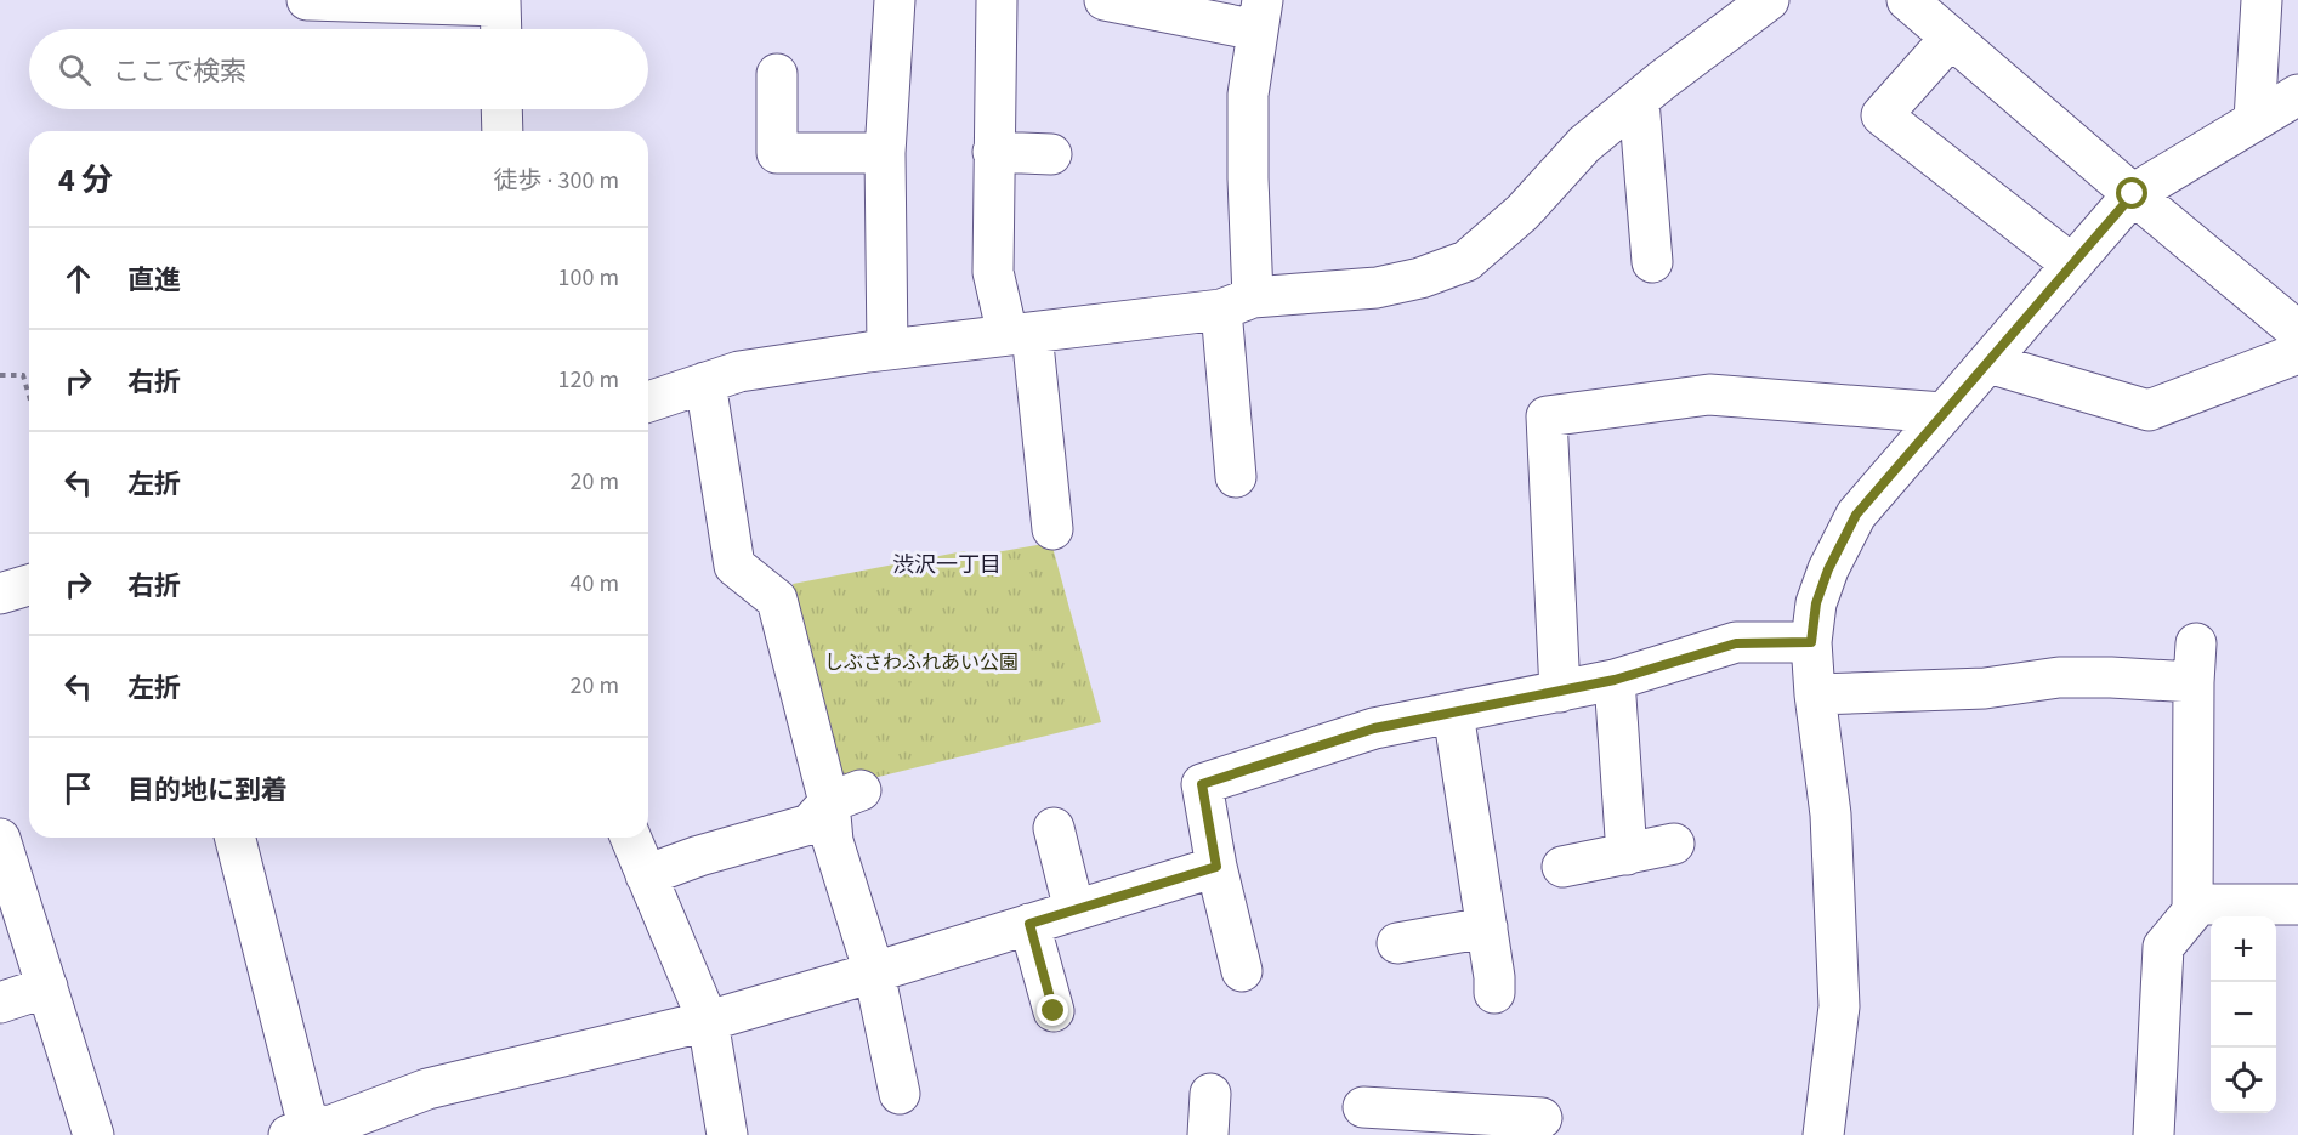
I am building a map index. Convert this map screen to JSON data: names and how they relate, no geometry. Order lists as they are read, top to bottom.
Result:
{
  "districts": ["渋沢一丁目"],
  "parks": ["しぶさわふれあい公園"],
  "page": {
    "search": "ここで検索",
    "heading": ["4 分", "徒歩 · 300 m"],
    "list": [
      ["直進", "100 m"],
      ["右折", "120 m"],
      ["左折", "20 m"],
      ["右折", "40 m"],
      ["左折", "20 m"],
      "目的地に到着"
    ],
    "map_buttons": ["+", "−"]
  }
}
